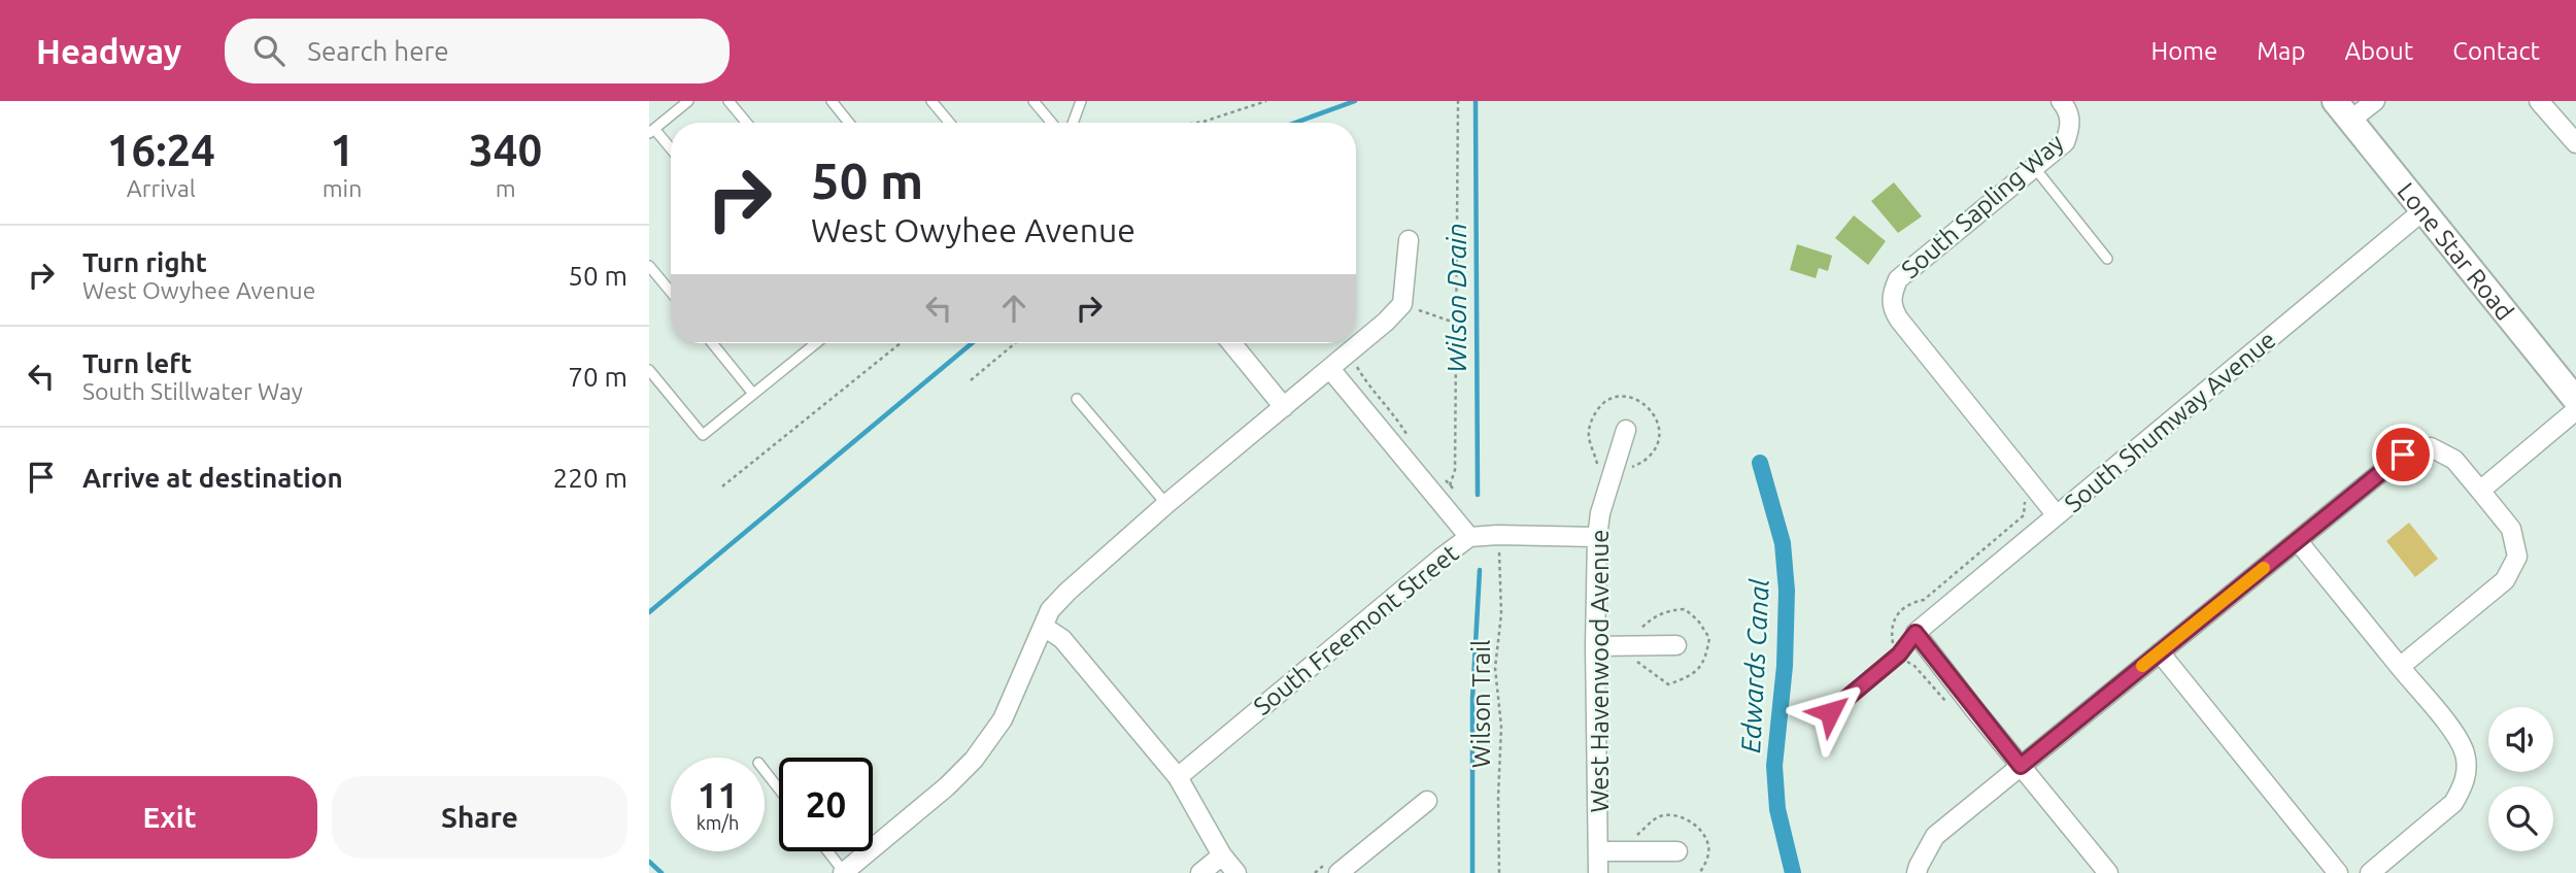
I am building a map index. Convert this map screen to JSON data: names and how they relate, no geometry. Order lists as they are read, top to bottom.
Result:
{
  "streets": {
    "main road": ["Lone Star Road"],
    "street": [
      "South Sapling Way",
      "South Shumway Avenue",
      "South Freemont Street",
      "West Havenwood Avenue"
    ],
    "path": ["Wilson Trail"]
  },
  "crossings": [
    ["South Sapling Way", "South Shumway Avenue"],
    ["Lone Star Road", "South Shumway Avenue"],
    ["South Freemont Street", "West Havenwood Avenue"],
    ["South Freemont Street", "Wilson Trail"]
  ],
  "water": ["Wilson Drain", "Edwards Canal"],
  "page": {
    "header": "Headway",
    "search": "Search here",
    "nav": [
      "Home",
      "Map",
      "About",
      "Contact"
    ],
    "eta": [
      "16:24",
      "Arrival",
      "1",
      "min",
      "340",
      "m"
    ],
    "turn": ["50 m", "West Owyhee Avenue"],
    "list": [
      {
        "name": "Turn right",
        "note": "West Owyhee Avenue",
        "value": "50 m"
      },
      {
        "name": "Turn left",
        "note": "South Stillwater Way",
        "value": "70 m"
      },
      {
        "name": "Arrive at destination",
        "value": "220 m"
      }
    ],
    "speed": "11 km/h",
    "limit": "20",
    "buttons": ["Exit", "Share"]
  }
}
